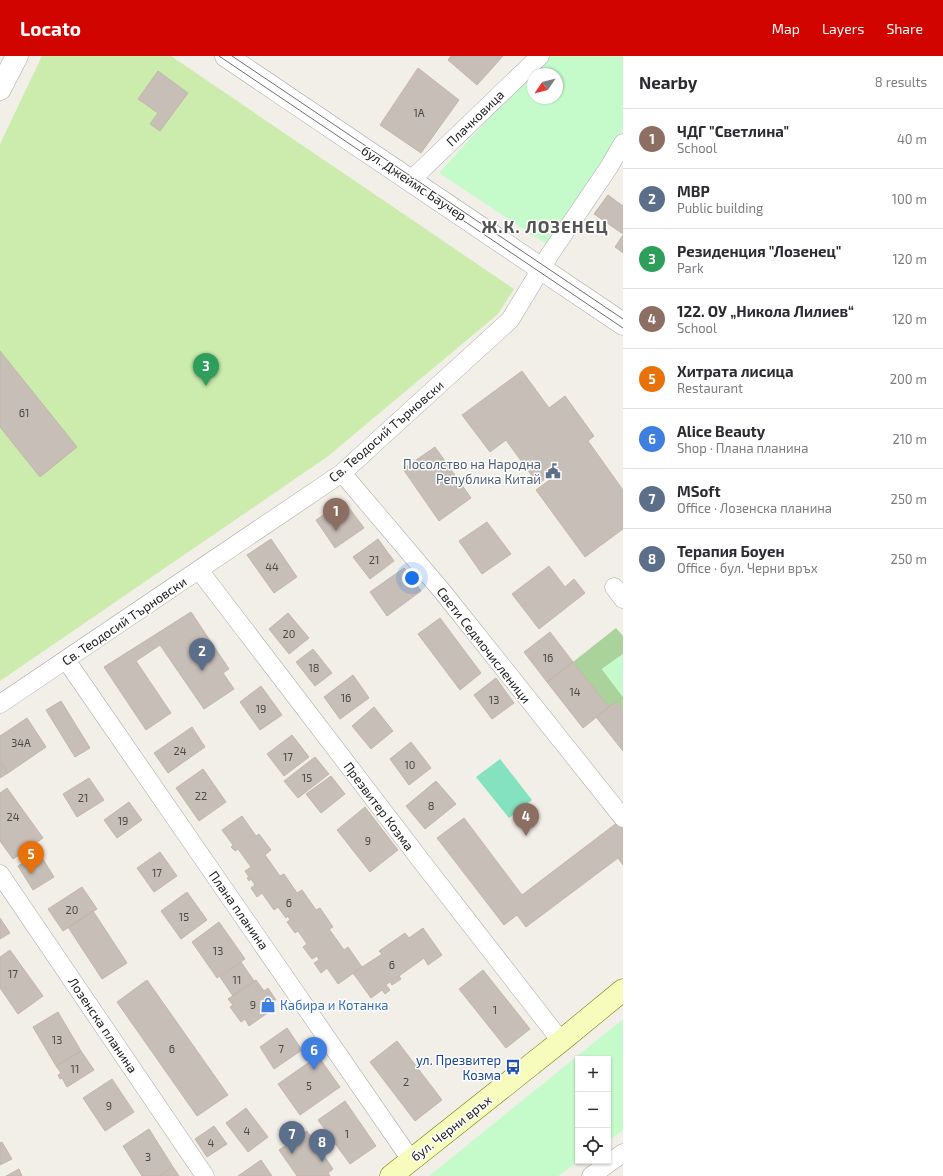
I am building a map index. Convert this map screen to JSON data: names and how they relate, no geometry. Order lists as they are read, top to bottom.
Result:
{
  "streets": {
    "main road": ["бул. Черни връх"],
    "street": [
      "Плачковица",
      "бул. Джеймс Баучер",
      "Св. Теодосий Търновски",
      "Свети Седмочисленици",
      "Презвитер Козма",
      "Плана планина",
      "Лозенска планина"
    ]
  },
  "crossings": [
    ["Плачковица", "бул. Джеймс Баучер"],
    ["бул. Джеймс Баучер", "Св. Теодосий Търновски"],
    ["Св. Теодосий Търновски", "Свети Седмочисленици"],
    ["Св. Теодосий Търновски", "Презвитер Козма"],
    ["Св. Теодосий Търновски", "Плана планина"],
    ["Презвитер Козма", "бул. Черни връх"],
    ["Плана планина", "бул. Черни връх"]
  ],
  "districts": ["Ж.К. ЛОЗЕНЕЦ"],
  "places": {
    "public building": ["Посолство на Народна Република Китай"],
    "shop": ["Кабира и Котанка"],
    "bus stop": ["ул. Презвитер Козма"]
  },
  "house_numbers": [
    "1А",
    "61",
    "21",
    "44",
    "20",
    "16",
    "18",
    "14",
    "16",
    "13",
    "19",
    "34А",
    "24",
    "17",
    "10",
    "15",
    "22",
    "21",
    "8",
    "24",
    "19",
    "9",
    "17",
    "6",
    "20",
    "15",
    "13",
    "6",
    "17",
    "11",
    "9",
    "1",
    "13",
    "6",
    "7",
    "11",
    "2",
    "5",
    "9",
    "4",
    "1",
    "4",
    "3"
  ],
  "north": "bottom left",
  "page": {
    "header": "Locato",
    "nav": ["Map", "Layers", "Share"],
    "heading": ["Nearby", "8 results"],
    "list": [
      {
        "mark": "1",
        "name": "ЧДГ \"Светлина\"",
        "note": "School",
        "value": "40 m"
      },
      {
        "mark": "2",
        "name": "МВР",
        "note": "Public building",
        "value": "100 m"
      },
      {
        "mark": "3",
        "name": "Резиденция \"Лозенец\"",
        "note": "Park",
        "value": "120 m"
      },
      {
        "mark": "4",
        "name": "122. ОУ „Никола Лилиев“",
        "note": "School",
        "value": "120 m"
      },
      {
        "mark": "5",
        "name": "Хитрата лисица",
        "note": "Restaurant",
        "value": "200 m"
      },
      {
        "mark": "6",
        "name": "Alice Beauty",
        "note": "Shop · Плана планина",
        "value": "210 m"
      },
      {
        "mark": "7",
        "name": "MSoft",
        "note": "Office · Лозенска планина",
        "value": "250 m"
      },
      {
        "mark": "8",
        "name": "Терапия Боуен",
        "note": "Office · бул. Черни връх",
        "value": "250 m"
      }
    ],
    "pins": [
      "3",
      "1",
      "2",
      "4",
      "5",
      "6",
      "7",
      "8"
    ],
    "map_buttons": ["+", "−"]
  }
}
